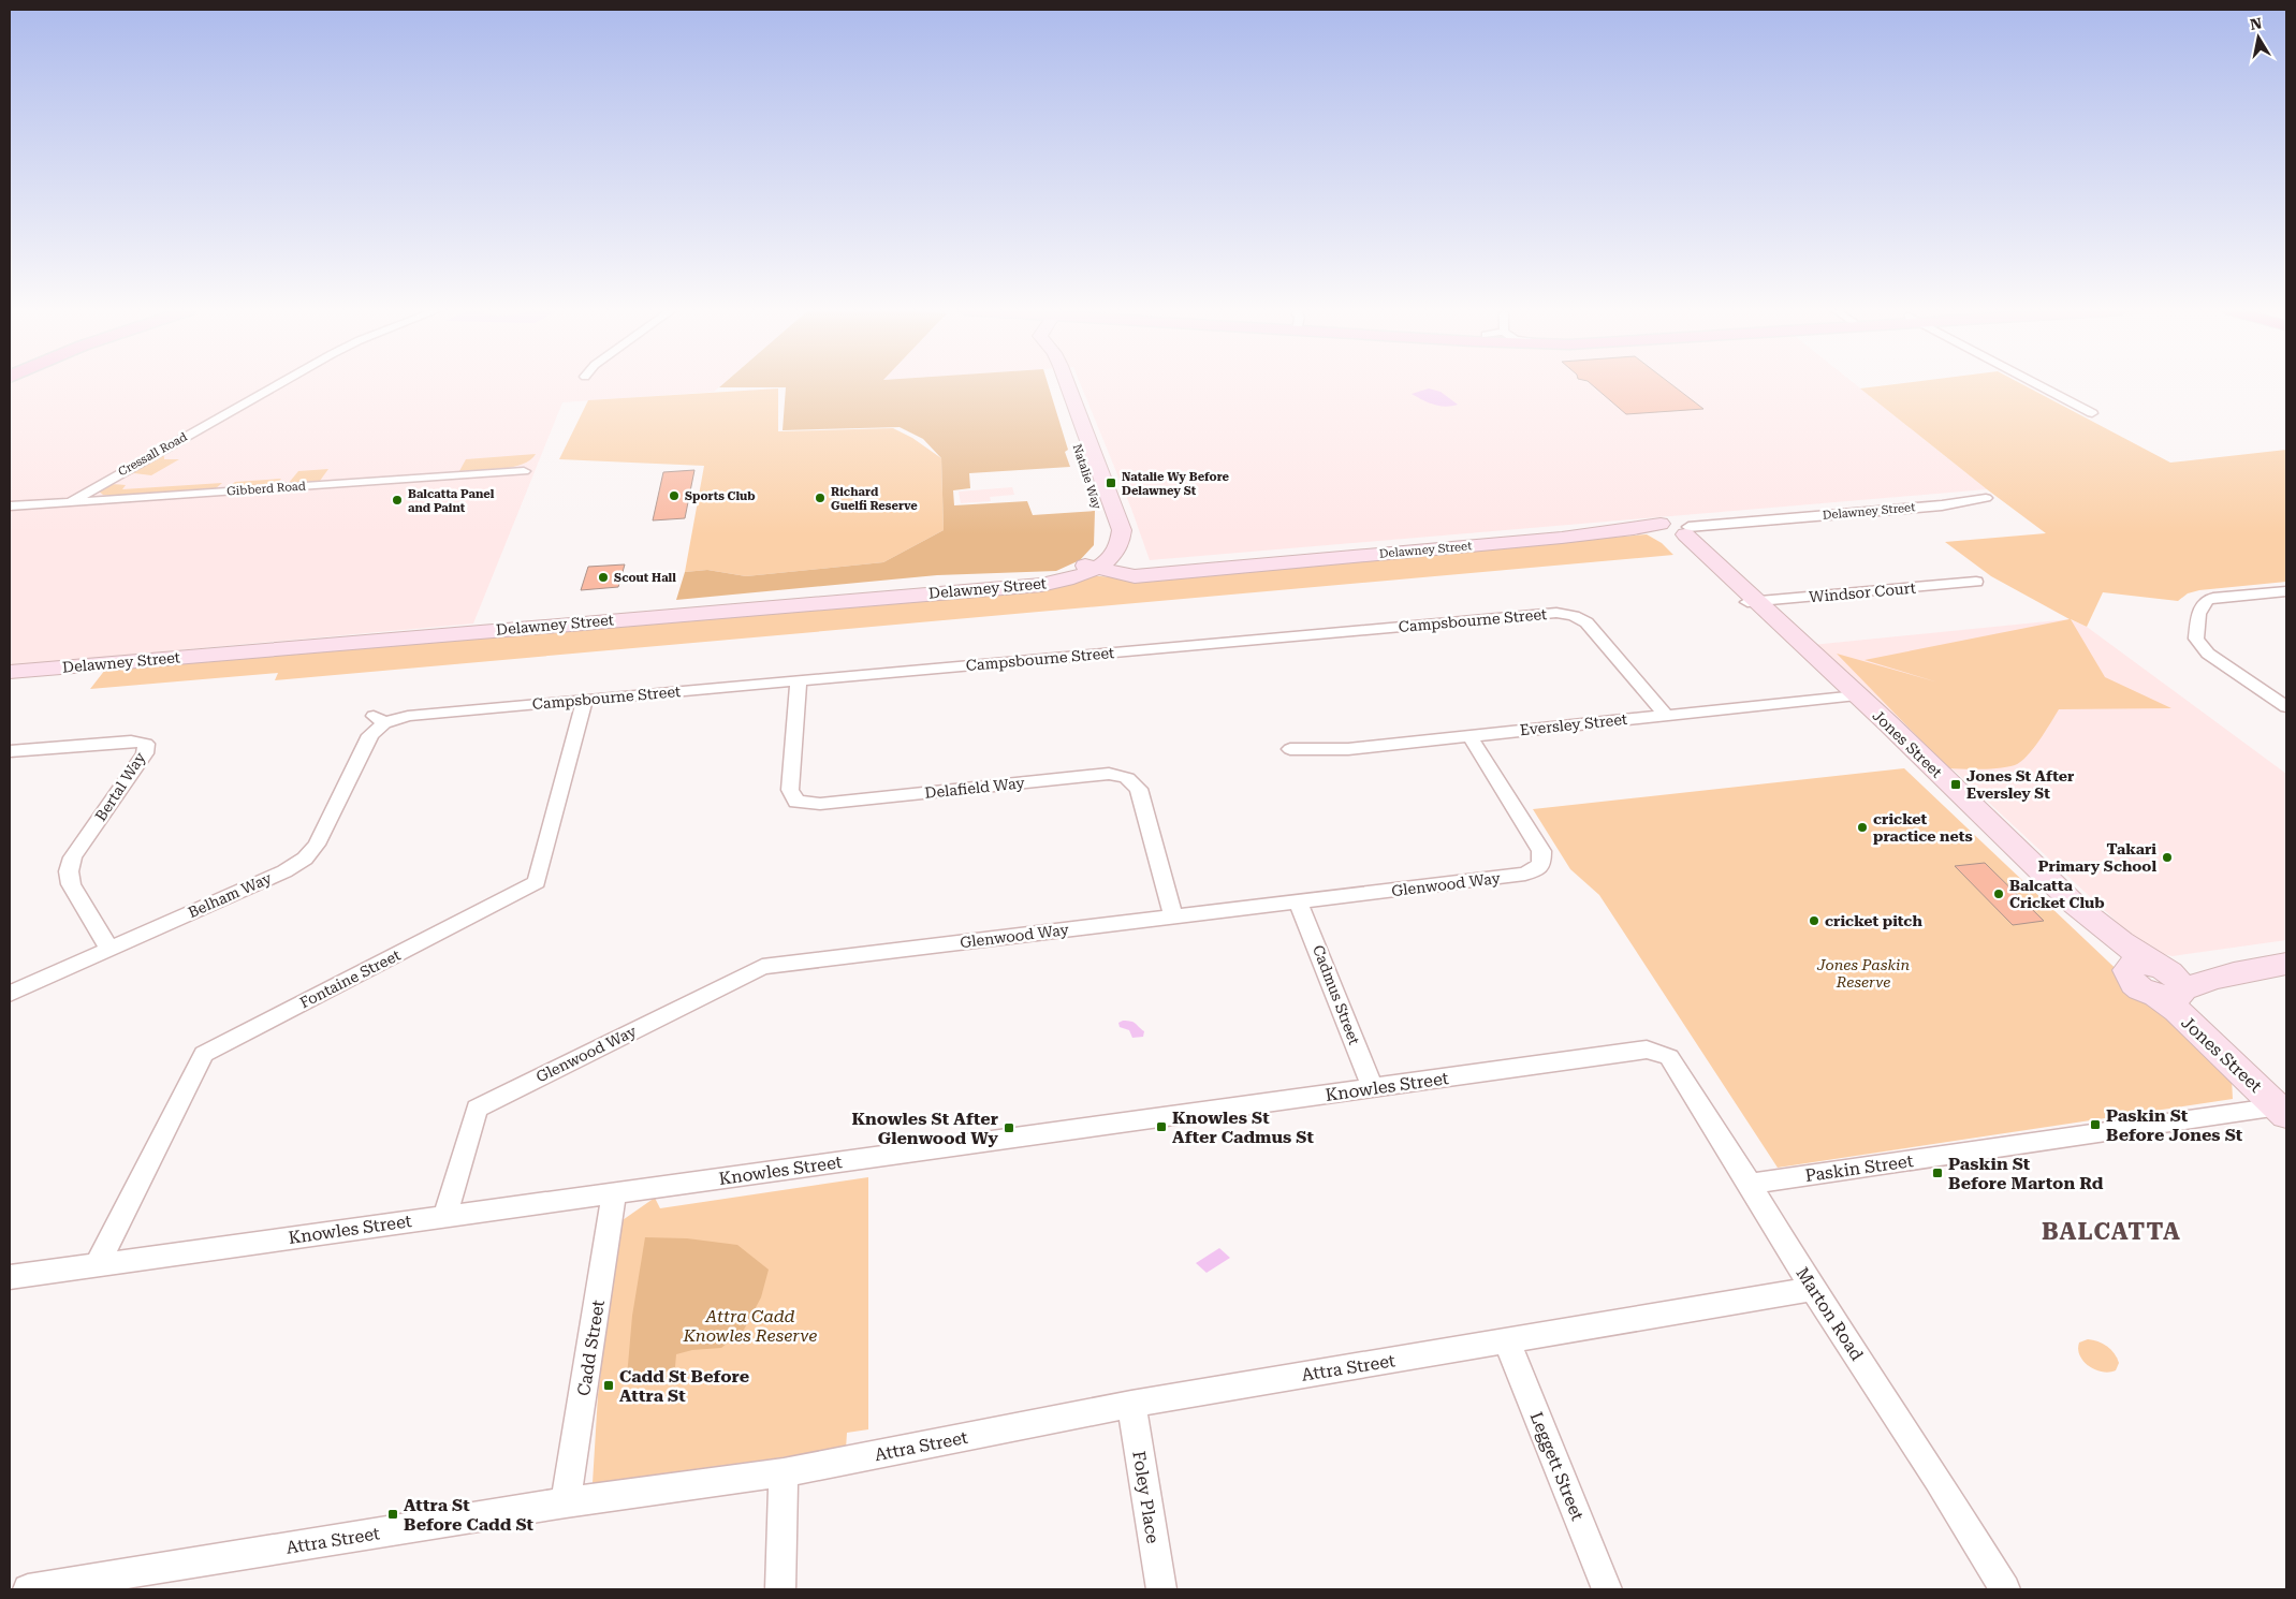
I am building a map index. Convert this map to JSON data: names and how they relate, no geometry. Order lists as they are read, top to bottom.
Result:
{
  "streets": {
    "street": [
      "Cressall Road",
      "Natalie Way",
      "Gibberd Road",
      "Delawney Street",
      "Windsor Court",
      "Campsbourne Street",
      "Eversley Street",
      "Jones Street",
      "Bertal Way",
      "Delafield Way",
      "Glenwood Way",
      "Belham Way",
      "Fontaine Street",
      "Cadmus Street",
      "Knowles Street",
      "Paskin Street",
      "Marton Road",
      "Cadd Street",
      "Attra Street",
      "Leggett Street",
      "Foley Place"
    ]
  },
  "crossings": [
    ["Cressall Road", "Gibberd Road"],
    ["Natalie Way", "Delawney Street"],
    ["Delawney Street", "Jones Street"],
    ["Windsor Court", "Jones Street"],
    ["Campsbourne Street", "Eversley Street"],
    ["Campsbourne Street", "Delafield Way"],
    ["Campsbourne Street", "Belham Way"],
    ["Campsbourne Street", "Fontaine Street"],
    ["Eversley Street", "Jones Street"],
    ["Eversley Street", "Glenwood Way"],
    ["Jones Street", "Paskin Street"],
    ["Bertal Way", "Belham Way"],
    ["Delafield Way", "Glenwood Way"],
    ["Glenwood Way", "Cadmus Street"],
    ["Glenwood Way", "Knowles Street"],
    ["Fontaine Street", "Knowles Street"],
    ["Cadmus Street", "Knowles Street"],
    ["Knowles Street", "Marton Road"],
    ["Knowles Street", "Cadd Street"],
    ["Paskin Street", "Marton Road"],
    ["Marton Road", "Attra Street"],
    ["Cadd Street", "Attra Street"],
    ["Attra Street", "Leggett Street"],
    ["Attra Street", "Foley Place"]
  ],
  "districts": ["BALCATTA"],
  "parks": ["Jones Paskin Reserve", "Attra Cadd Knowles Reserve"],
  "places": {
    "transit": [
      "Natalie Wy Before Delawney St",
      "Jones St After Eversley St",
      "Paskin St Before Jones St",
      "Knowles St After Cadmus St",
      "Knowles St After Glenwood Wy",
      "Paskin St Before Marton Rd",
      "Cadd St Before Attra St",
      "Attra St Before Cadd St"
    ],
    "other": [
      "Sports Club",
      "Richard Guelfi Reserve",
      "Balcatta Panel and Paint",
      "Scout Hall",
      "cricket practice nets",
      "Takari Primary School",
      "Balcatta Cricket Club",
      "cricket pitch"
    ]
  },
  "north": "top"
}
